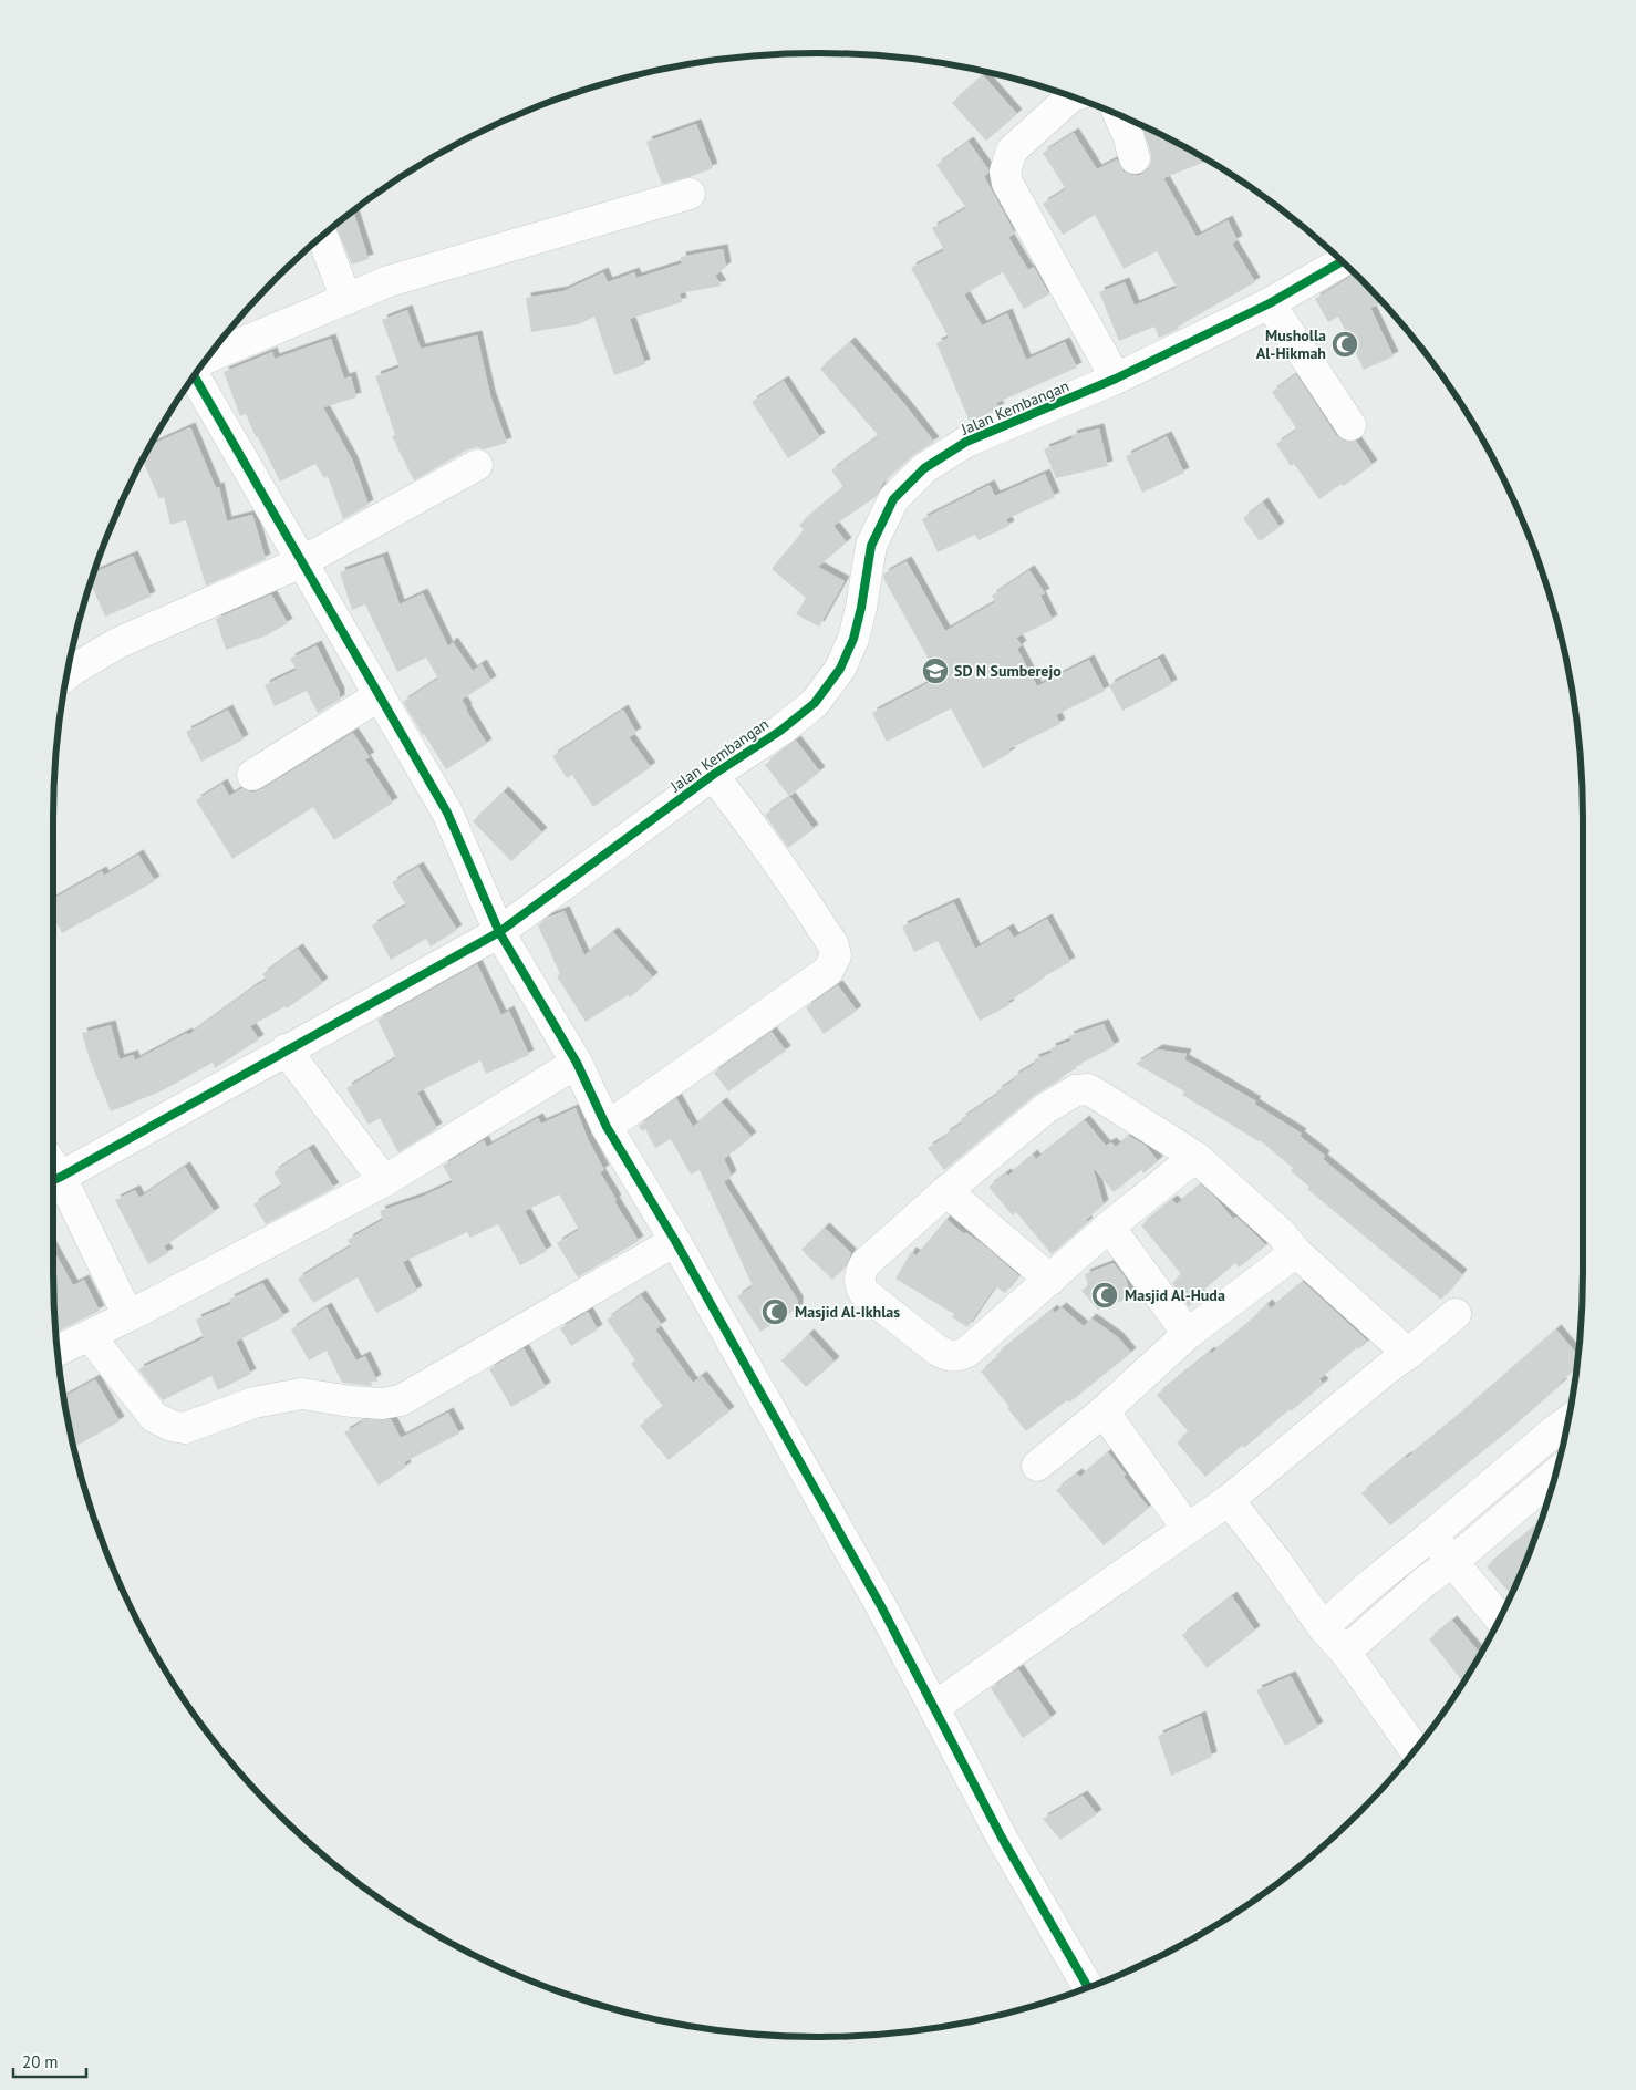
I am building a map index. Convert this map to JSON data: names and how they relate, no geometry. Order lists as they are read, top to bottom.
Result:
{
  "streets": {
    "street": ["Jalan Kembangan"]
  },
  "places": {
    "mosque": ["Musholla Al-Hikmah", "Masjid Al-Huda", "Masjid Al-Ikhlas"],
    "school or university": ["SD N Sumberejo"]
  },
  "scale_bar": "20 m"
}
